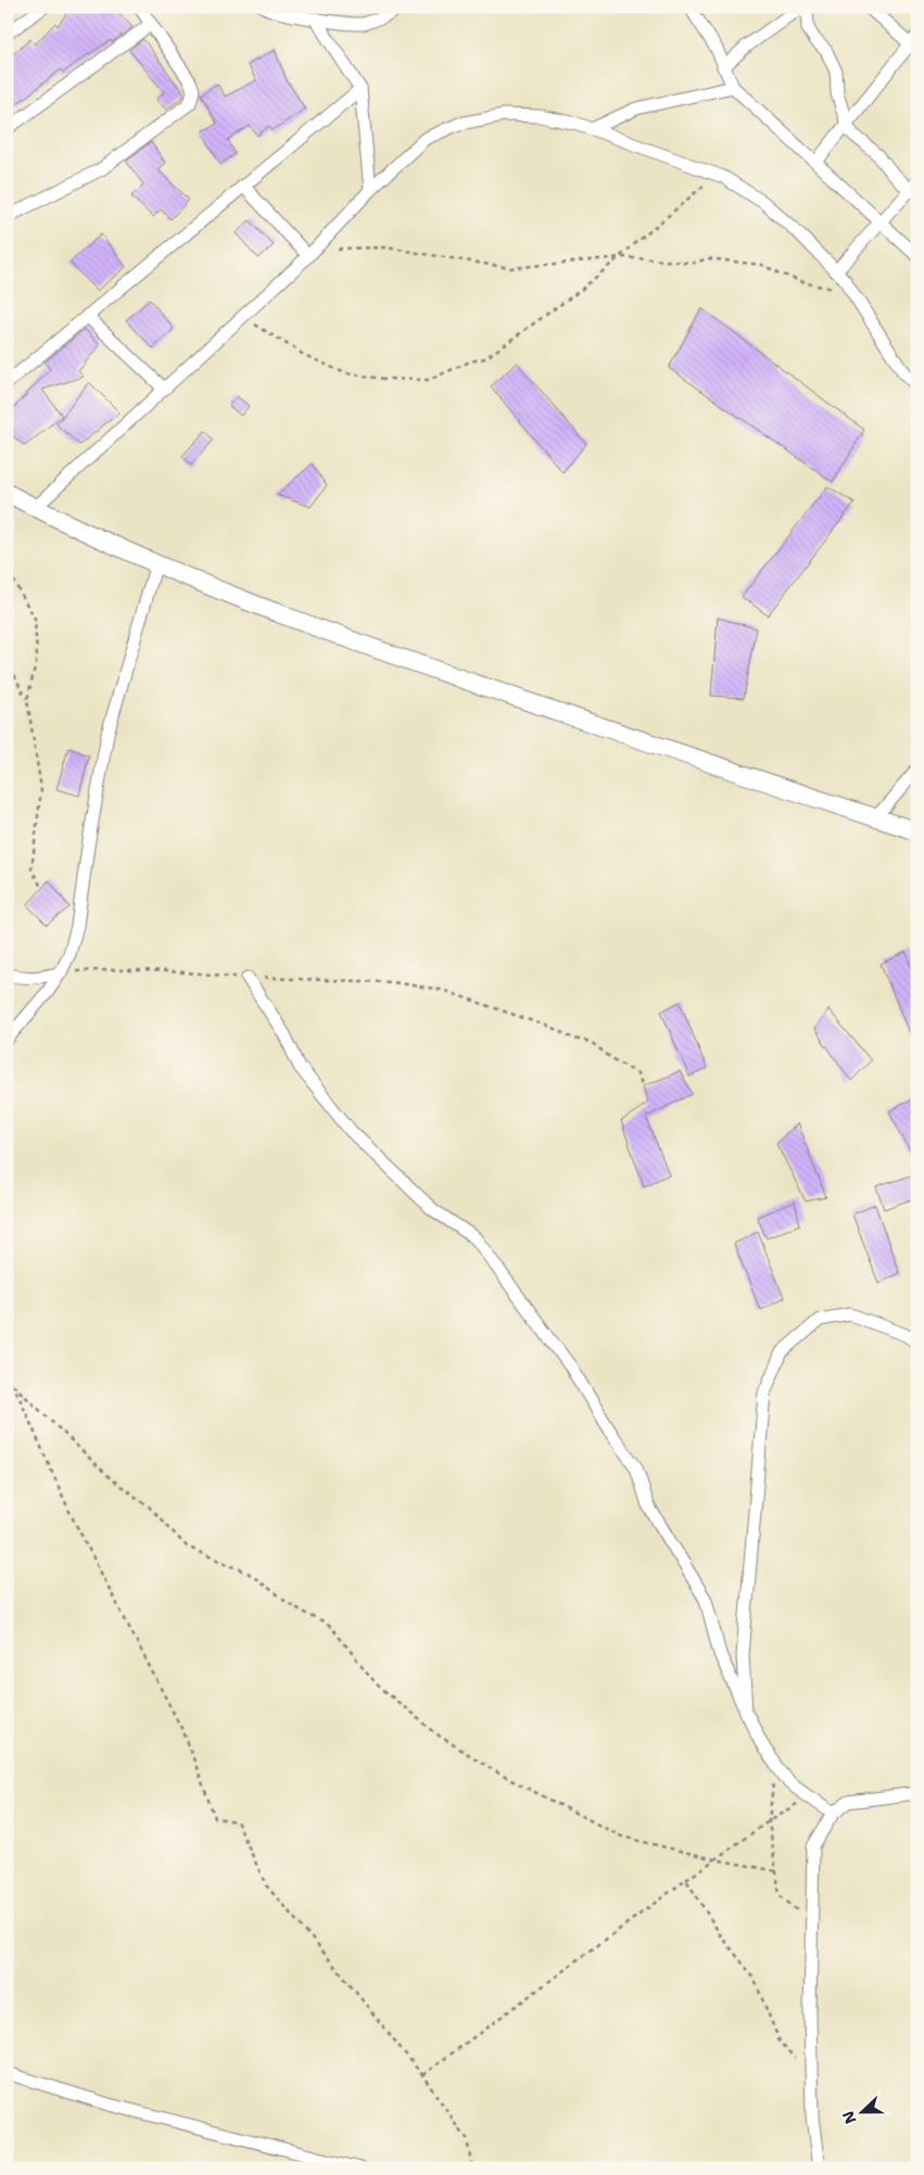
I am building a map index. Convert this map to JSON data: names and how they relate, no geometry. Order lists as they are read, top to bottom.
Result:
{
  "north": "left"
}
